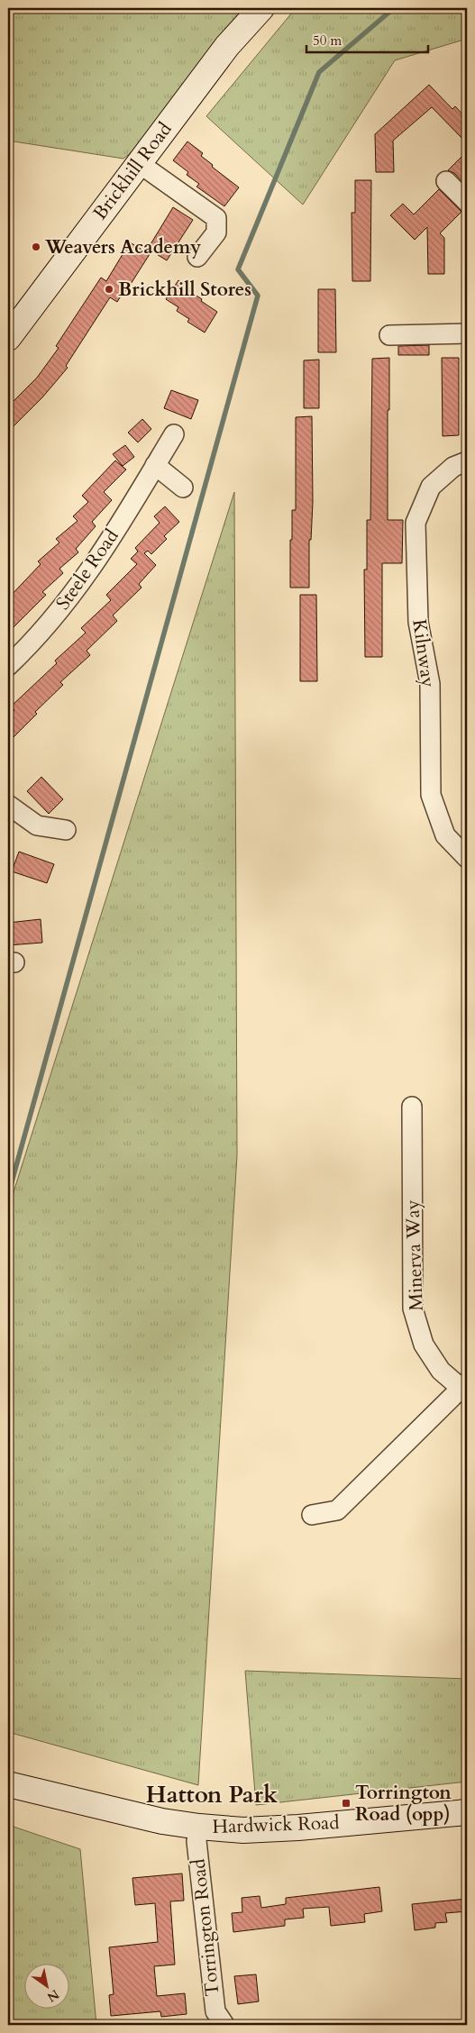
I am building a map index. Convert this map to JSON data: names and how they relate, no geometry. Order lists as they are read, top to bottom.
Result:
{
  "streets": {
    "street": [
      "Brickhill Road",
      "Steele Road",
      "Kilnway",
      "Minerva Way",
      "Hardwick Road",
      "Torrington Road"
    ]
  },
  "crossings": [
    ["Hardwick Road", "Torrington Road"]
  ],
  "districts": ["Hatton Park"],
  "places": {
    "other": ["Weavers Academy", "Brickhill Stores"],
    "transit": ["Torrington Road (opp)"]
  },
  "scale_bar": "50 m",
  "north": "bottom right"
}
